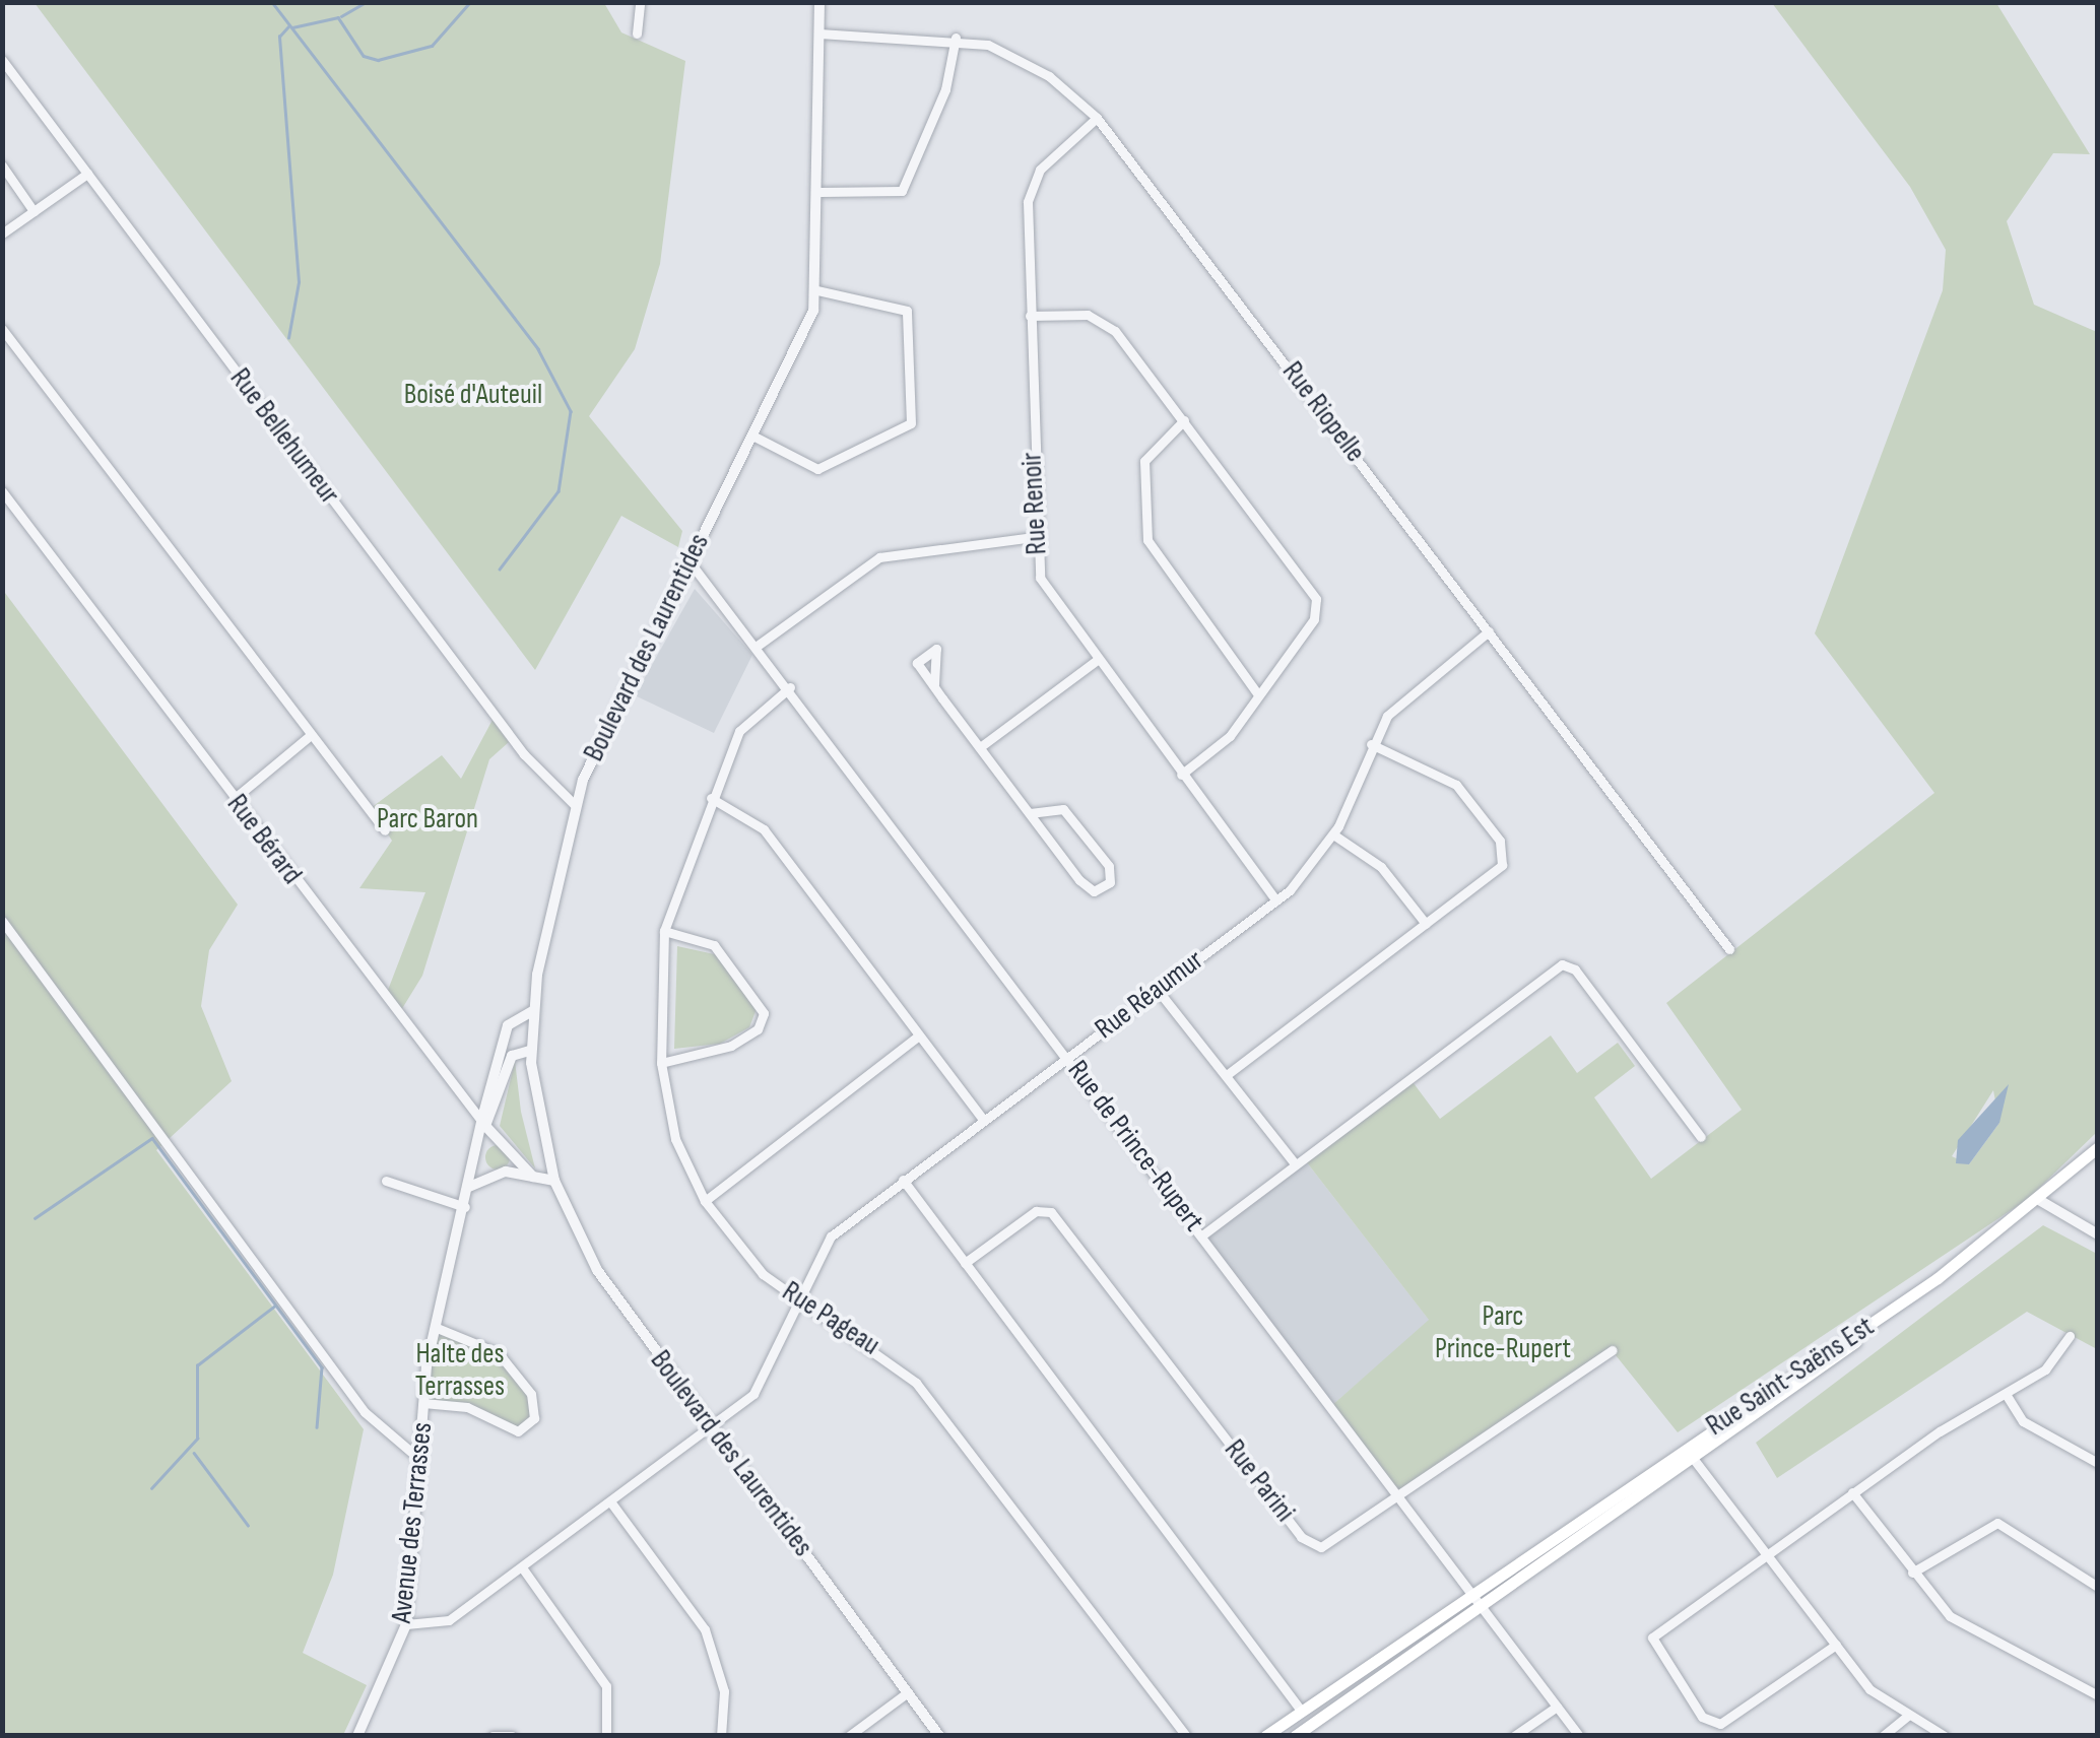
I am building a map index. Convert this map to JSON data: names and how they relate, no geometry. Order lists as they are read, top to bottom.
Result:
{
  "streets": {
    "main road": ["Rue Saint-Saëns Est"],
    "street": [
      "Rue Riopelle",
      "Rue Bellehumeur",
      "Rue Renoir",
      "Boulevard des Laurentides",
      "Rue Bérard",
      "Rue Réaumur",
      "Rue de Prince-Rupert",
      "Rue Pageau",
      "Rue Parini",
      "Avenue des Terrasses"
    ]
  },
  "crossings": [
    ["Rue Riopelle", "Rue Renoir"],
    ["Rue Riopelle", "Boulevard des Laurentides"],
    ["Rue Riopelle", "Rue Réaumur"],
    ["Rue Bellehumeur", "Boulevard des Laurentides"],
    ["Rue Renoir", "Rue Réaumur"],
    ["Boulevard des Laurentides", "Rue Réaumur"],
    ["Boulevard des Laurentides", "Rue de Prince-Rupert"],
    ["Boulevard des Laurentides", "Avenue des Terrasses"],
    ["Rue Bérard", "Avenue des Terrasses"],
    ["Rue Réaumur", "Rue de Prince-Rupert"],
    ["Rue Réaumur", "Rue Pageau"],
    ["Rue Réaumur", "Avenue des Terrasses"],
    ["Rue de Prince-Rupert", "Rue Pageau"],
    ["Rue de Prince-Rupert", "Rue Saint-Saëns Est"],
    ["Rue de Prince-Rupert", "Rue Parini"]
  ],
  "parks": [
    "Boisé d'Auteuil",
    "Parc Baron",
    "Parc Prince-Rupert",
    "Halte des Terrasses"
  ]
}
